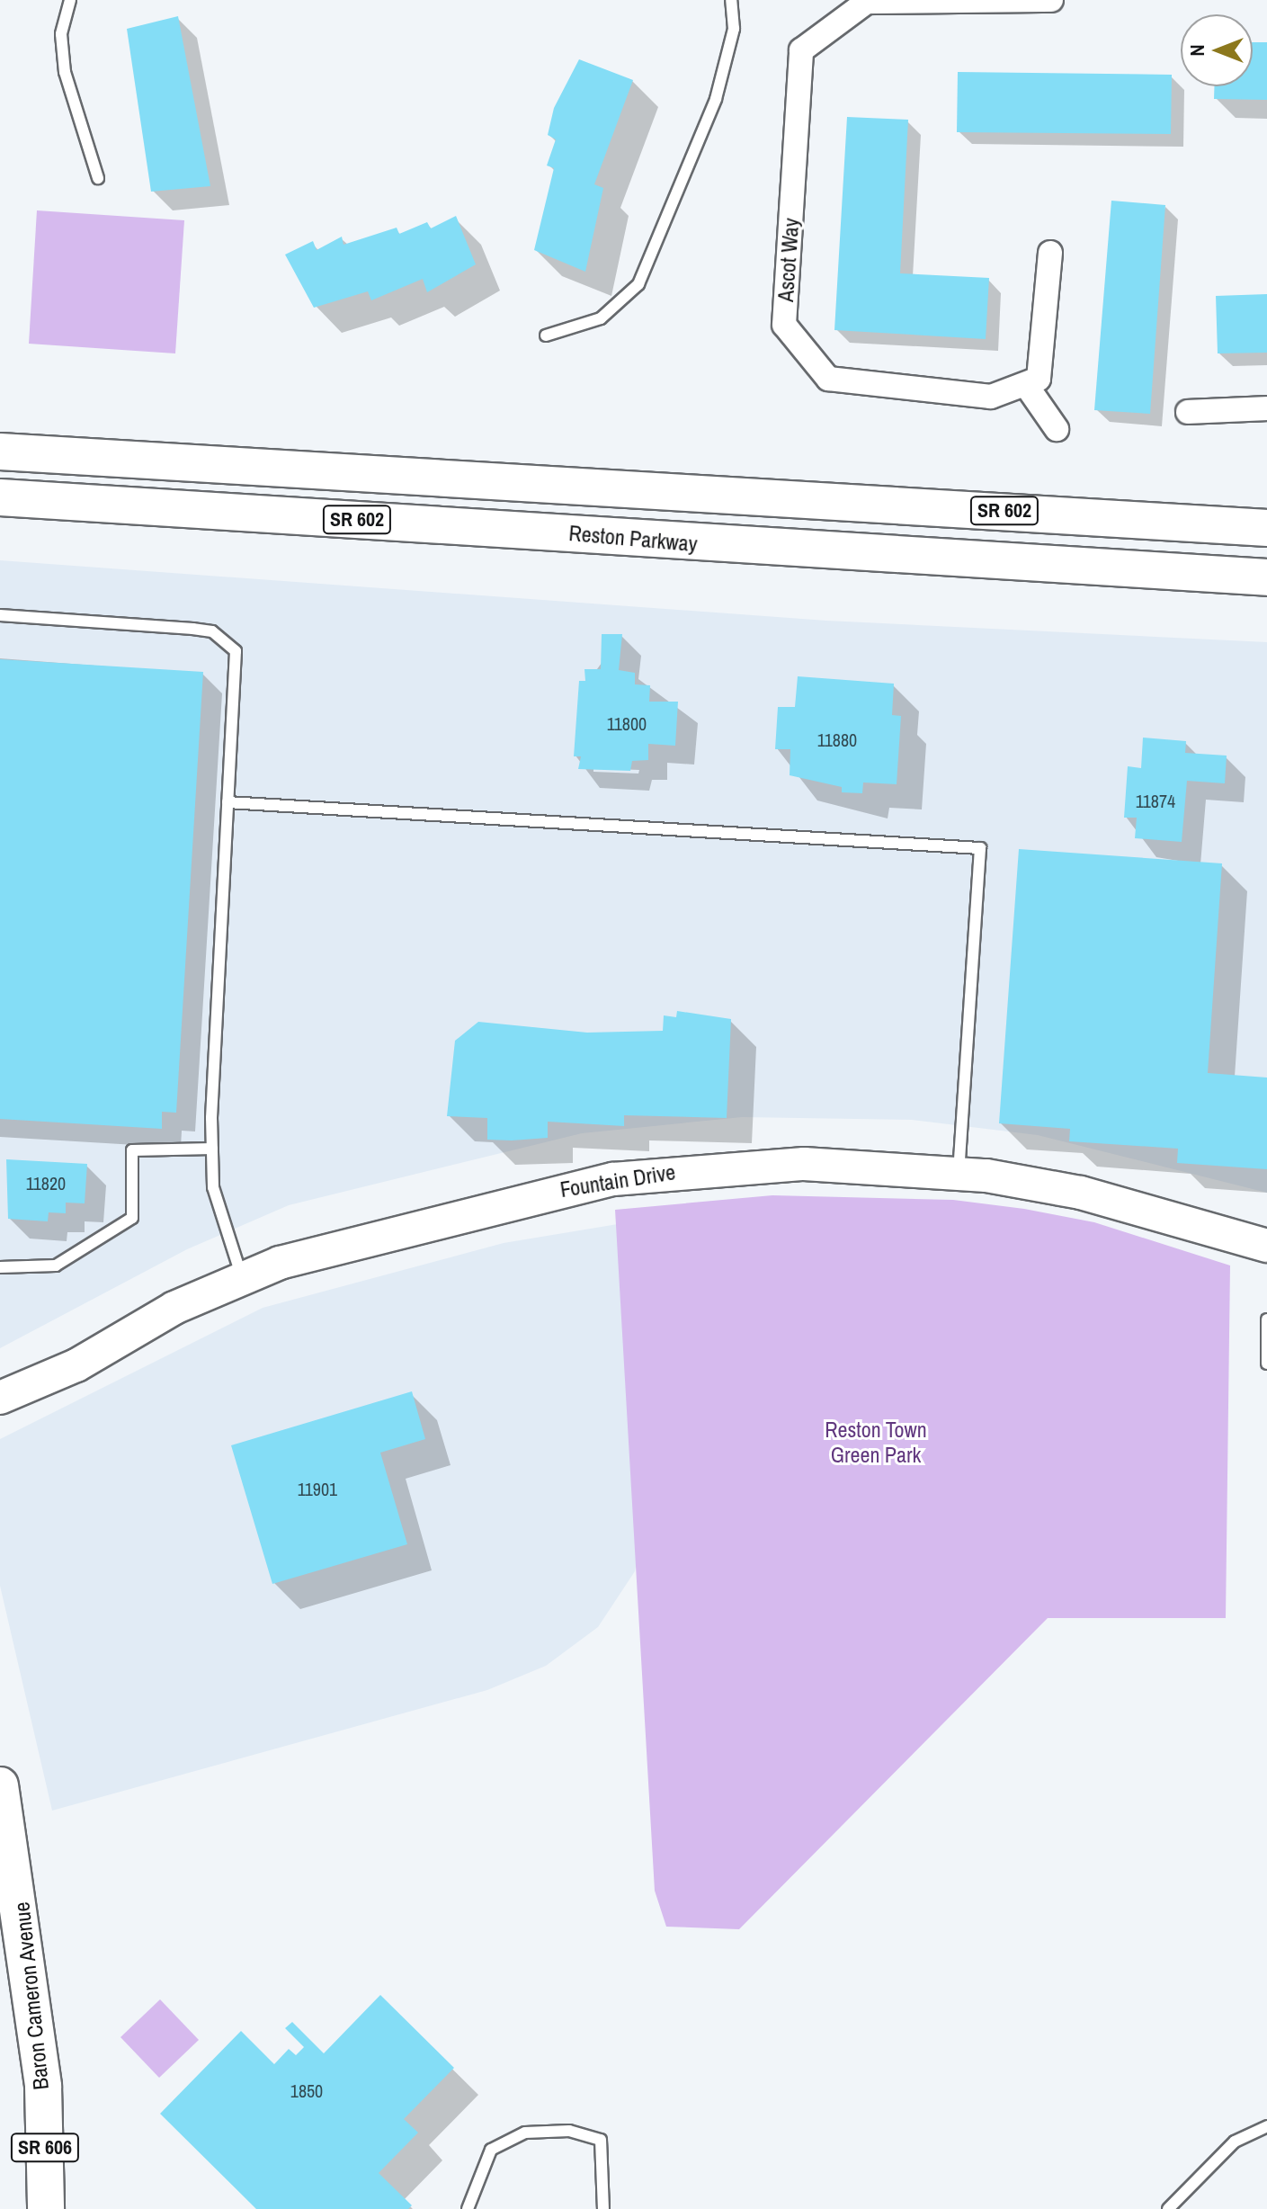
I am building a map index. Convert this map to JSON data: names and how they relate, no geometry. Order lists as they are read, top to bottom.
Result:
{
  "streets": {
    "main road": [
      "SR 602",
      "Reston Parkway",
      "Baron Cameron Avenue",
      "SR 606"
    ],
    "street": ["Ascot Way", "Fountain Drive"]
  },
  "parks": ["Reston Town Green Park"],
  "house_numbers": [
    "11800",
    "11880",
    "11874",
    "11820",
    "11901",
    "1850"
  ],
  "north": "left"
}
